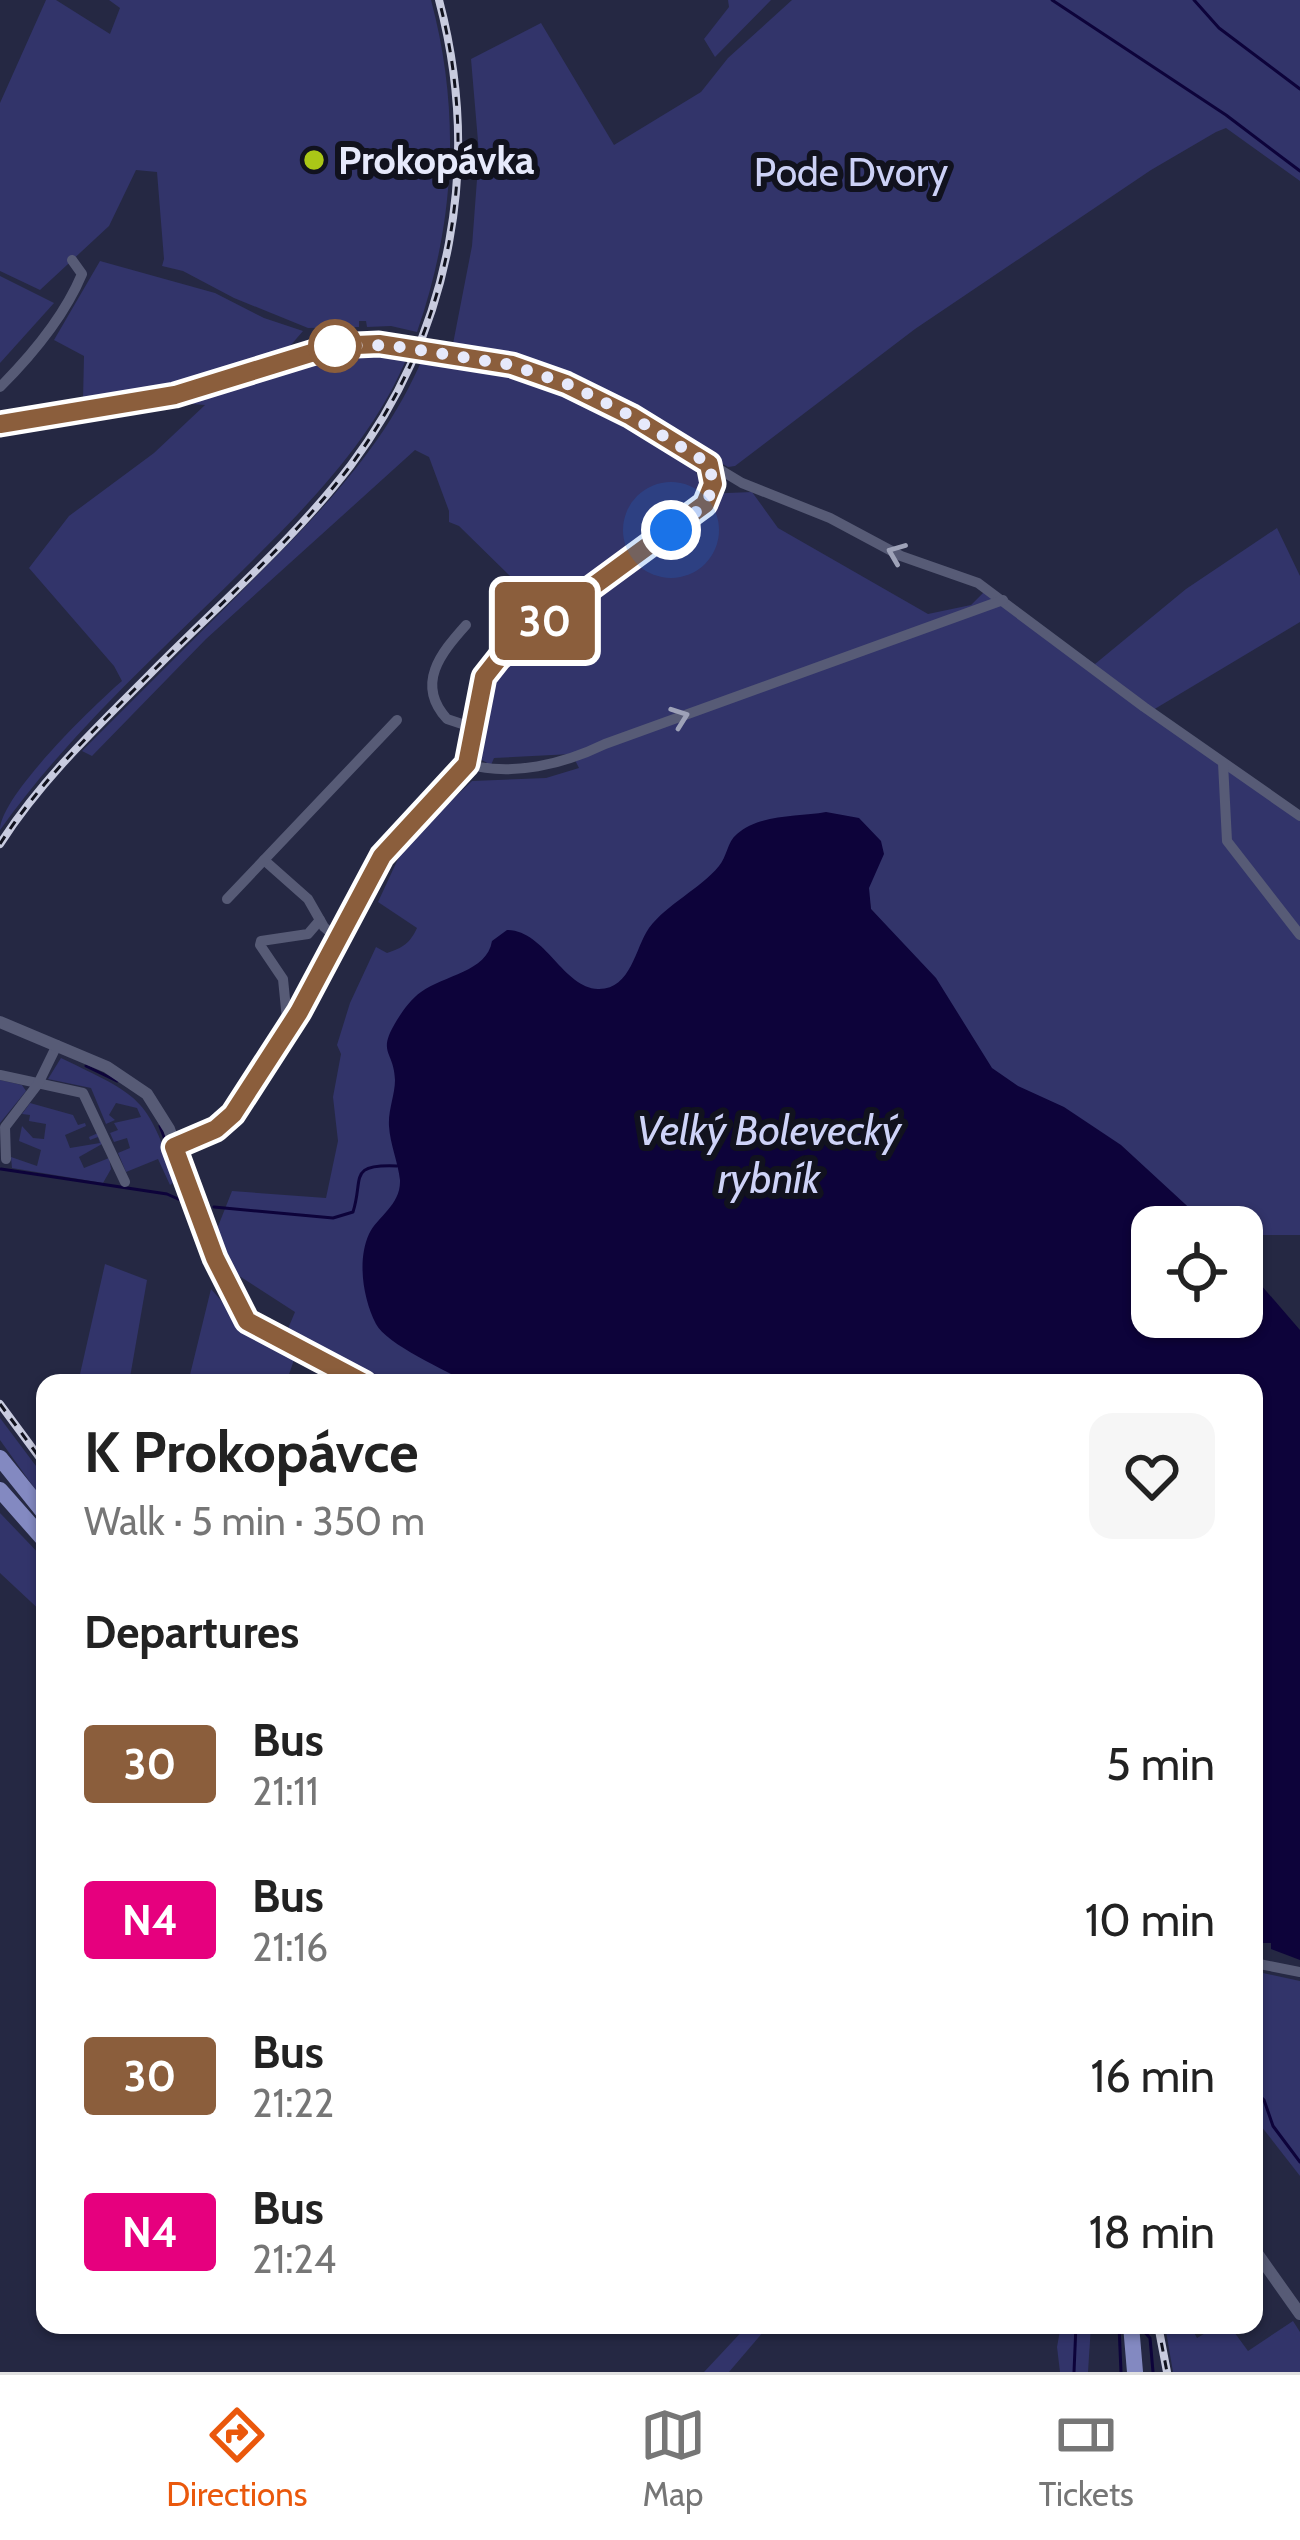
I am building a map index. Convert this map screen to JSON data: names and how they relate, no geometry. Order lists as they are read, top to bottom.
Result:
{
  "water": ["Velký Bolevecký rybník"],
  "parks": ["Pode Dvory"],
  "places": ["Prokopávka"],
  "lines": ["bus line 30"],
  "page": {
    "on_map": "30",
    "heading": [
      ["K Prokopávce", "Walk · 5 min · 350 m"],
      "Departures"
    ],
    "list": [
      {
        "mark": "30",
        "name": "Bus",
        "note": "21:11",
        "value": "5 min"
      },
      {
        "mark": "N4",
        "name": "Bus",
        "note": "21:16",
        "value": "10 min"
      },
      {
        "mark": "30",
        "name": "Bus",
        "note": "21:22",
        "value": "16 min"
      },
      {
        "mark": "N4",
        "name": "Bus",
        "note": "21:24",
        "value": "18 min"
      }
    ],
    "tabs": ["Directions", "Map", "Tickets"]
  }
}
